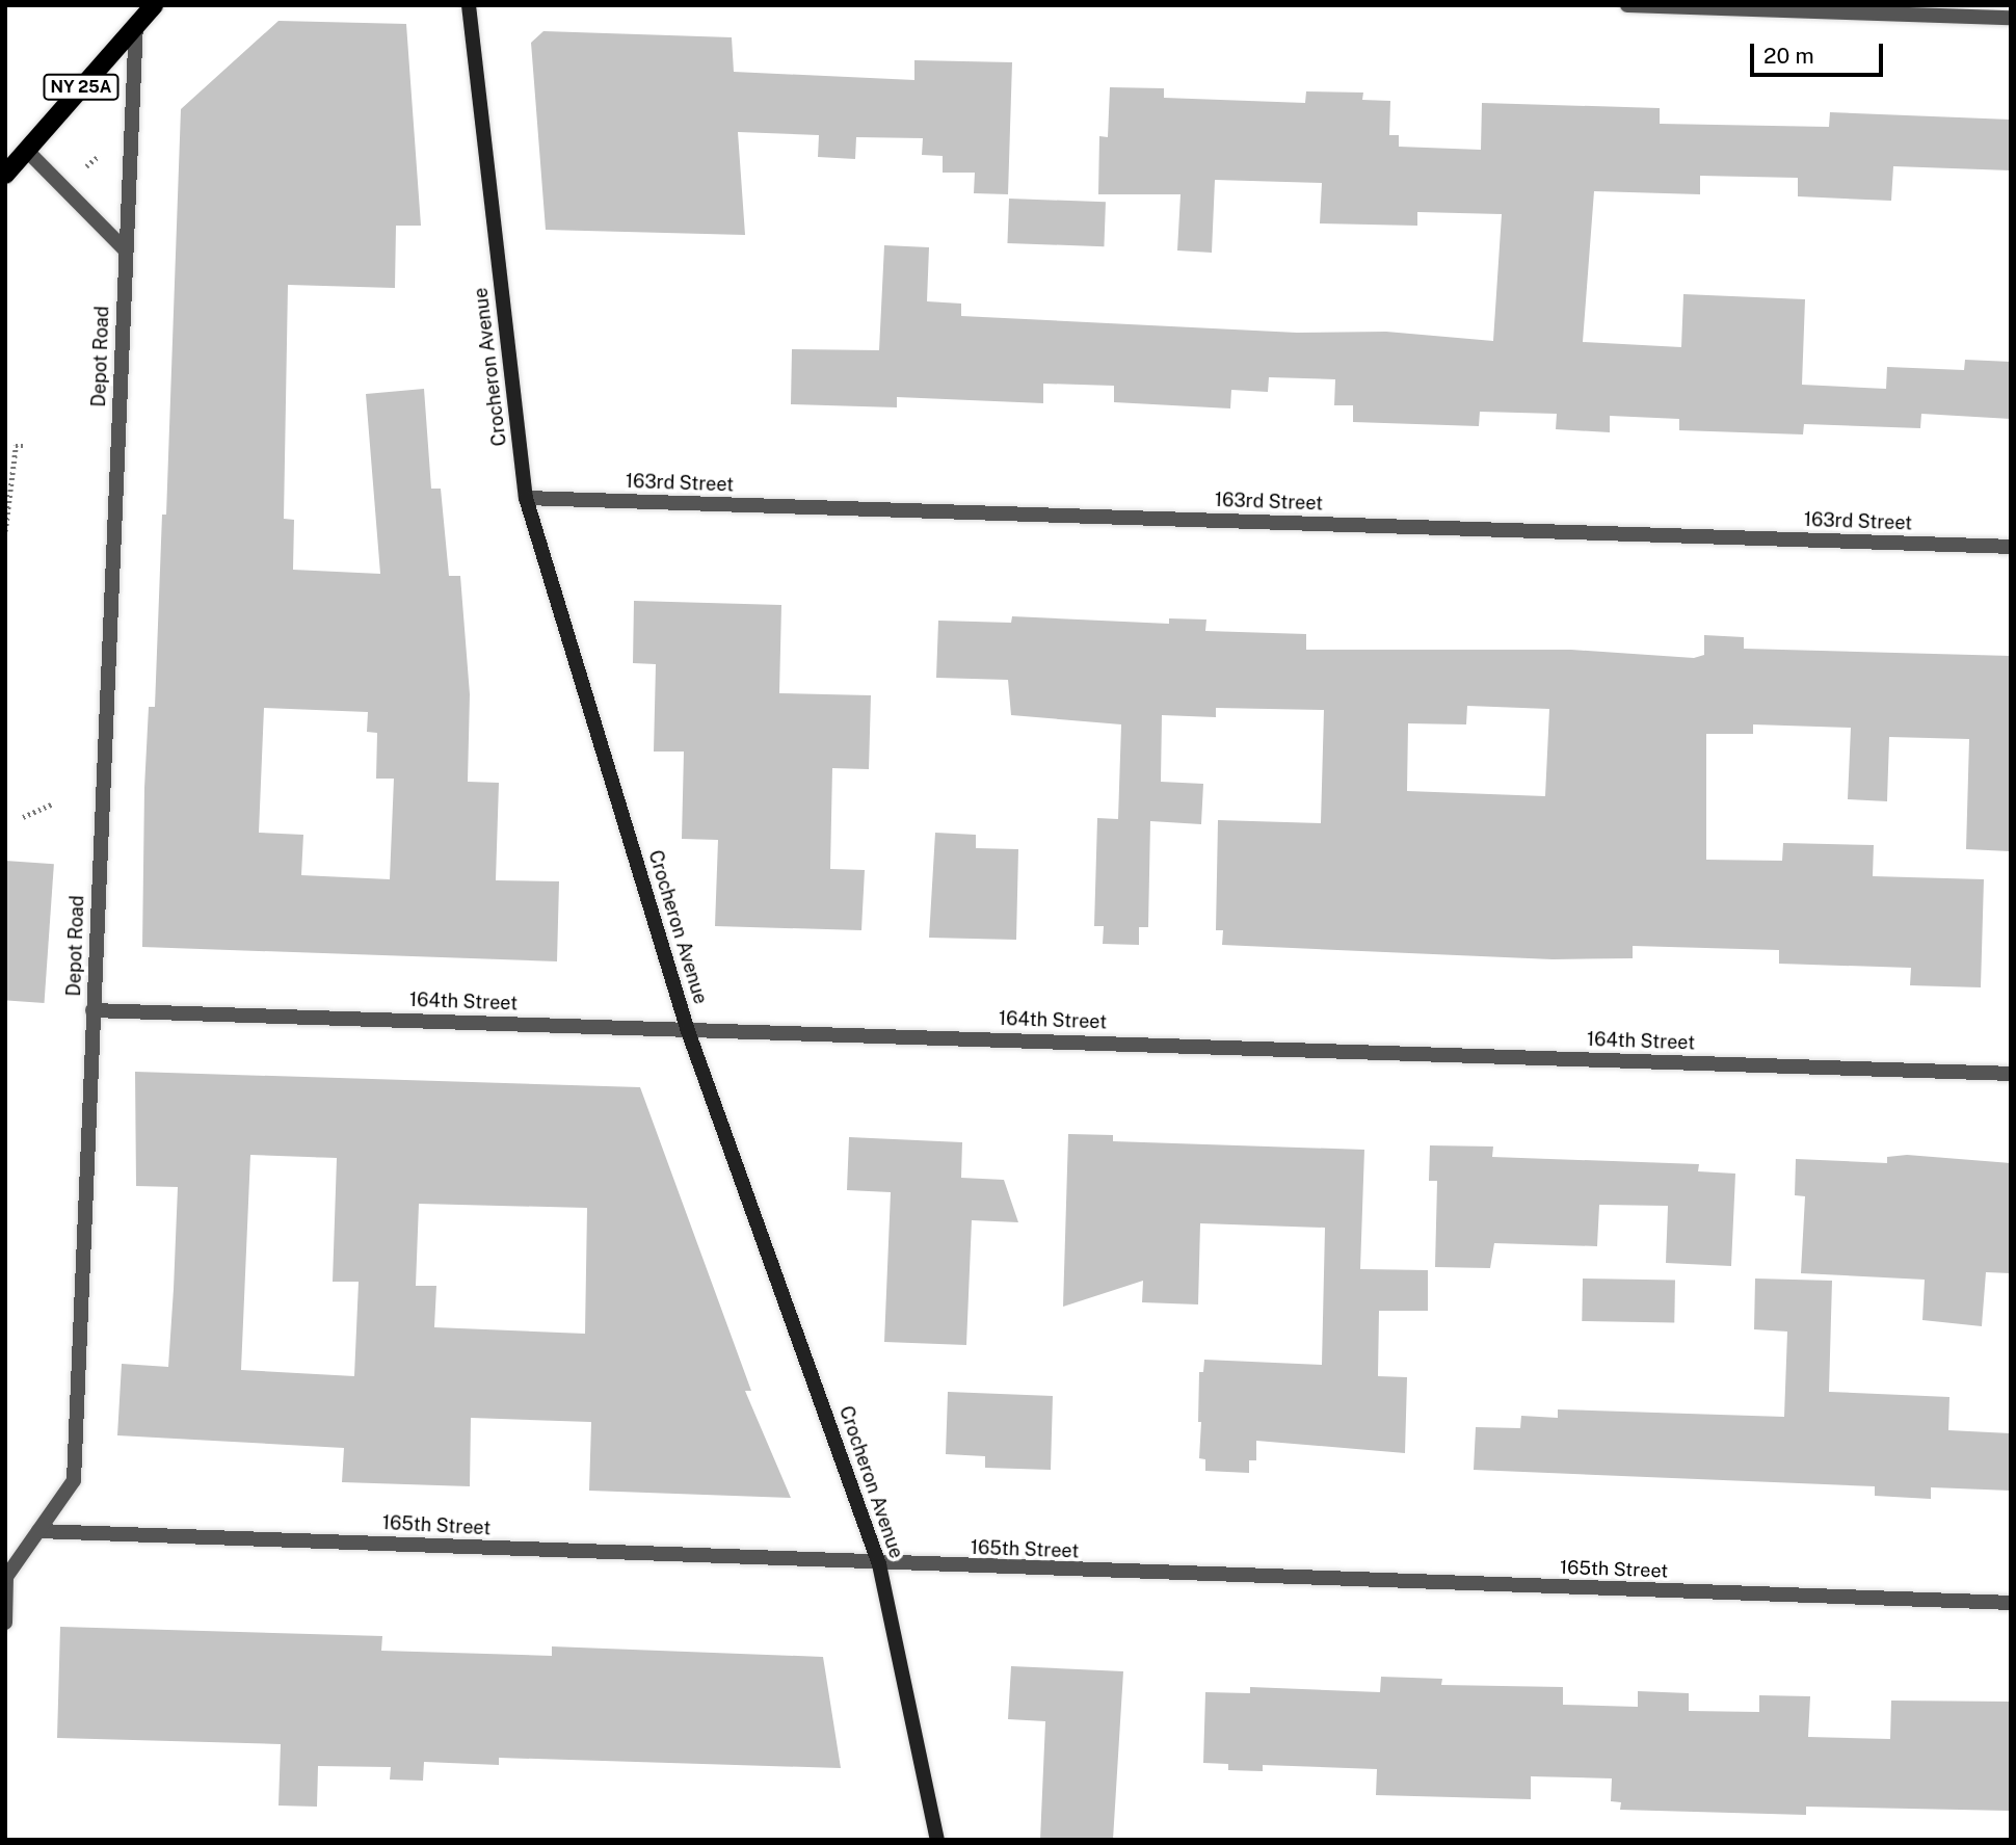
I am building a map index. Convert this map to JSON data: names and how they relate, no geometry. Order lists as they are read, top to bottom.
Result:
{
  "streets": {
    "main road": ["NY 25A"],
    "street": [
      "Depot Road",
      "Crocheron Avenue",
      "163rd Street",
      "164th Street",
      "165th Street"
    ]
  },
  "crossings": [
    ["NY 25A", "Depot Road"],
    ["Depot Road", "164th Street"],
    ["Depot Road", "165th Street"],
    ["Crocheron Avenue", "163rd Street"],
    ["Crocheron Avenue", "164th Street"],
    ["Crocheron Avenue", "165th Street"]
  ],
  "scale_bar": "20 m"
}
